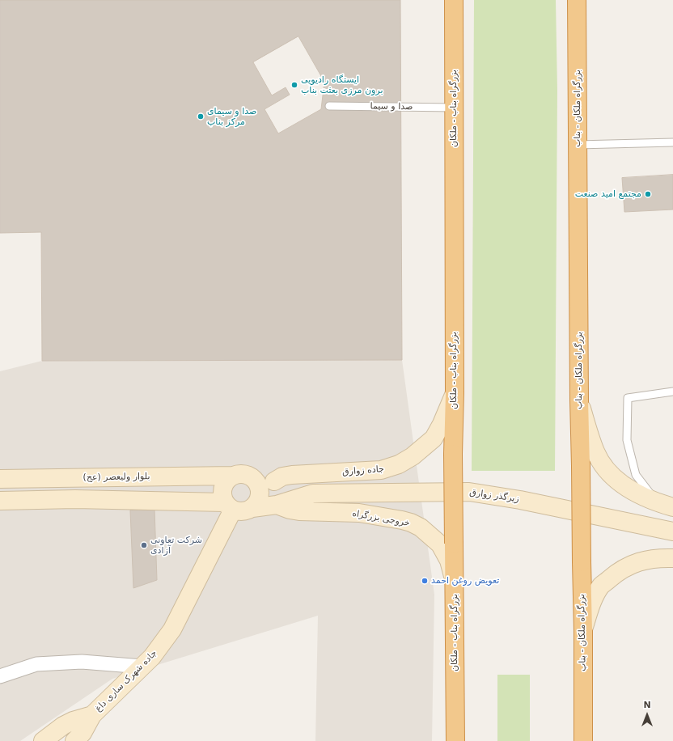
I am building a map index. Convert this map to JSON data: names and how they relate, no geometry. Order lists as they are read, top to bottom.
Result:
{
  "streets": {
    "highway": ["بزرگراه بناب - ملکان", "بزرگراه ملکان - بناب"],
    "main road": [
      "جاده زوارق",
      "بلوار ولیعصر (عج)",
      "زیرگذر زوارق",
      "خروجی بزرگراه",
      "جاده شهرک ساری داغ"
    ],
    "lane": ["صدا و سیما"]
  },
  "crossings": [
    ["صدا و سیما", "بزرگراه بناب - ملکان"],
    ["بزرگراه بناب - ملکان", "جاده زوارق"],
    ["بزرگراه بناب - ملکان", "خروجی بزرگراه"],
    ["بلوار ولیعصر (عج)", "جاده شهرک ساری داغ"]
  ],
  "places": [
    "ایستگاه رادیویی برون مرزی بعثت بناب",
    "صدا و سیمای مرکز بناب",
    "مجتمع امید صنعت",
    "شرکت تعاونی آزادی",
    "تعویض روغن احمد"
  ],
  "north": "top"
}
